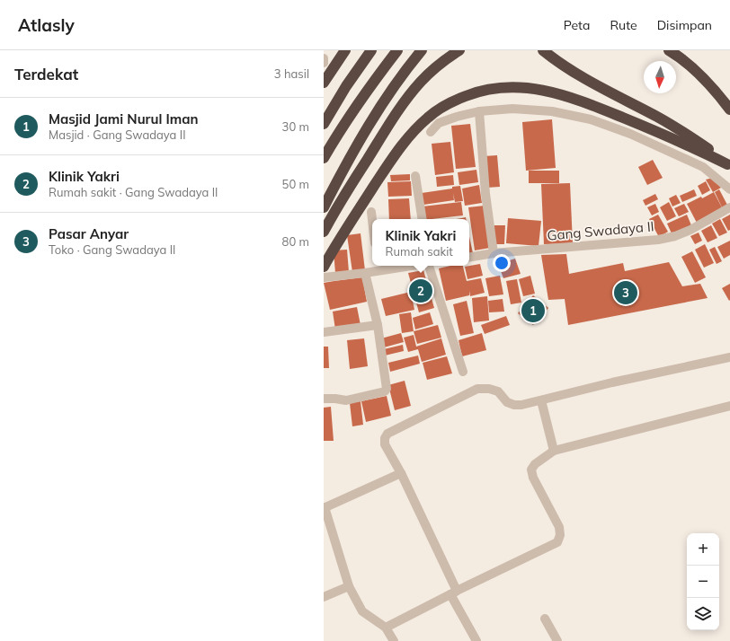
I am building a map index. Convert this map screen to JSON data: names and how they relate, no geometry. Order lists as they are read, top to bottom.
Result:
{
  "streets": {
    "street": ["Gang Swadaya II"]
  },
  "north": "bottom",
  "page": {
    "header": "Atlasly",
    "nav": ["Peta", "Rute", "Disimpan"],
    "heading": ["Terdekat", "3 hasil"],
    "list": [
      {
        "mark": "1",
        "name": "Masjid Jami Nurul Iman",
        "note": "Masjid · Gang Swadaya II",
        "value": "30 m"
      },
      {
        "mark": "2",
        "name": "Klinik Yakri",
        "note": "Rumah sakit · Gang Swadaya II",
        "value": "50 m"
      },
      {
        "mark": "3",
        "name": "Pasar Anyar",
        "note": "Toko · Gang Swadaya II",
        "value": "80 m"
      }
    ],
    "popup": ["Klinik Yakri", "Rumah sakit"],
    "pins": ["2", "3", "1"],
    "map_buttons": ["+", "−"]
  }
}
